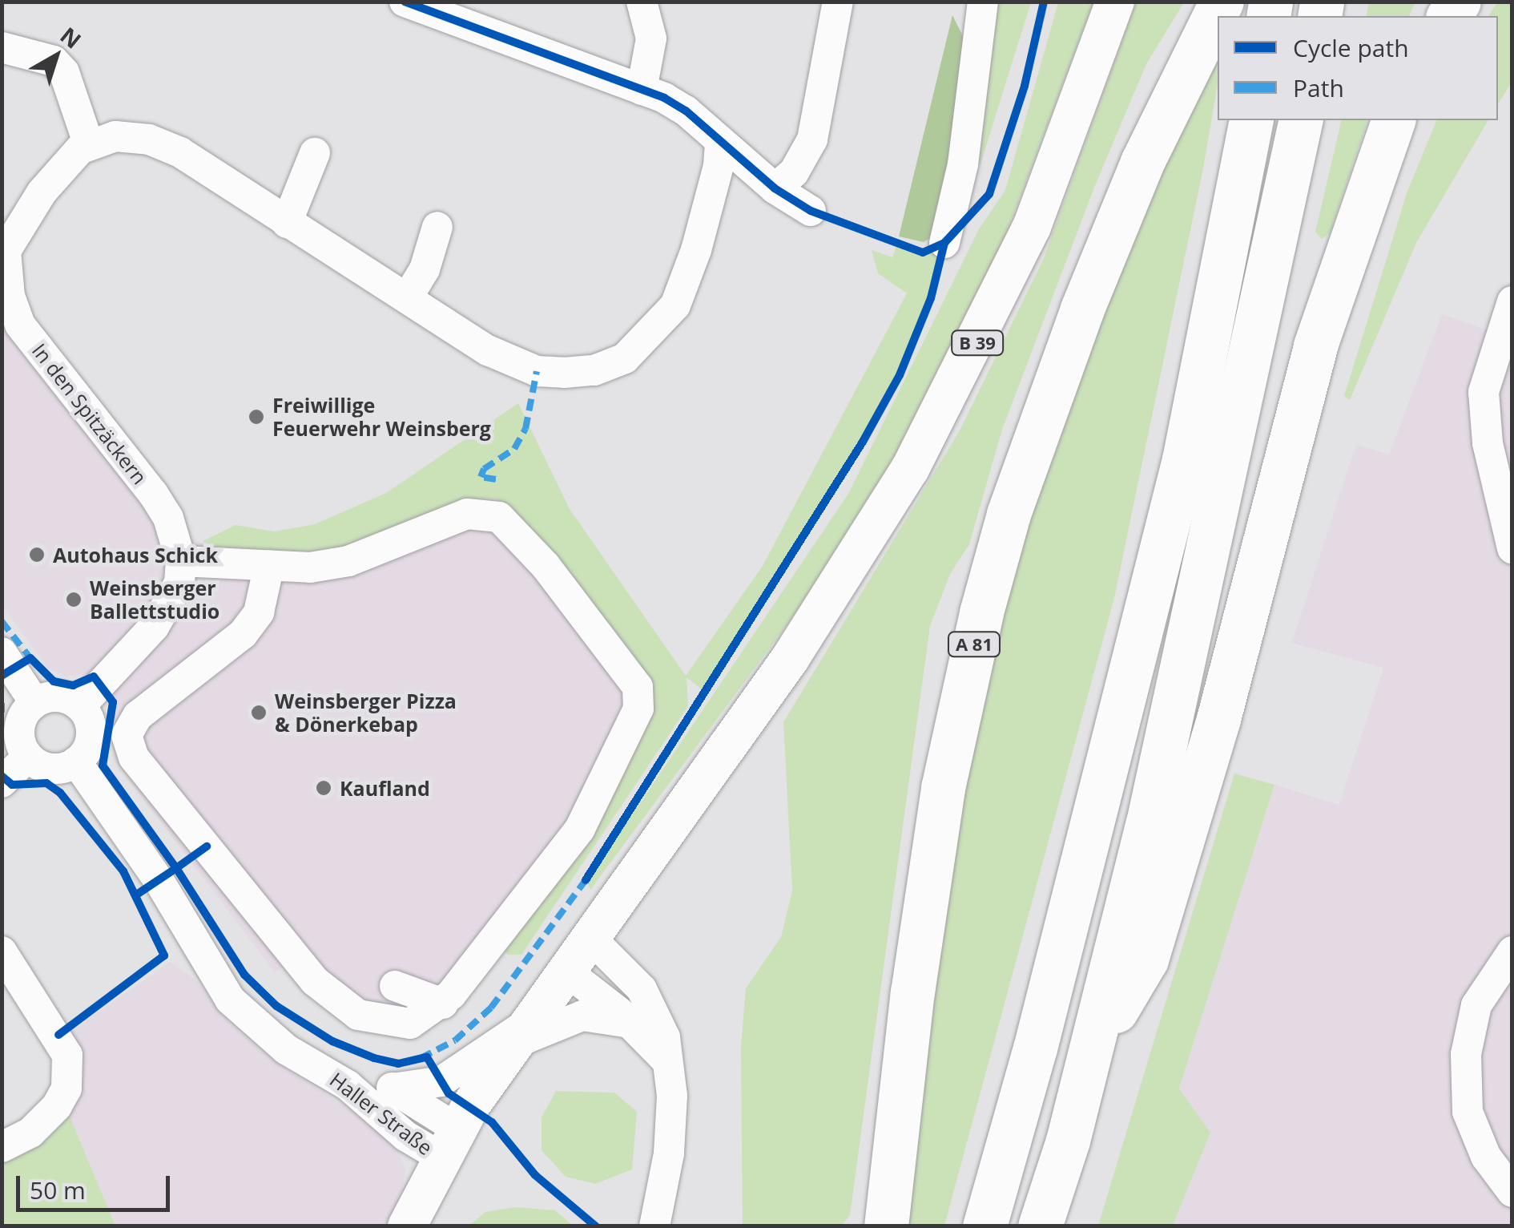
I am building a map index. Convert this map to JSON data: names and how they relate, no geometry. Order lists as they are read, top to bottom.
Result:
{
  "streets": {
    "highway": ["A 81"],
    "main road": ["B 39"],
    "street": ["In den Spitzäckern", "Haller Straße"]
  },
  "crossings": [
    ["B 39", "Haller Straße"]
  ],
  "places": [
    "Freiwillige Feuerwehr Weinsberg",
    "Autohaus Schick",
    "Weinsberger Ballettstudio",
    "Weinsberger Pizza & Dönerkebap",
    "Kaufland"
  ],
  "legend": ["Cycle path", "Path"],
  "scale_bar": "50 m",
  "north": "top right"
}
